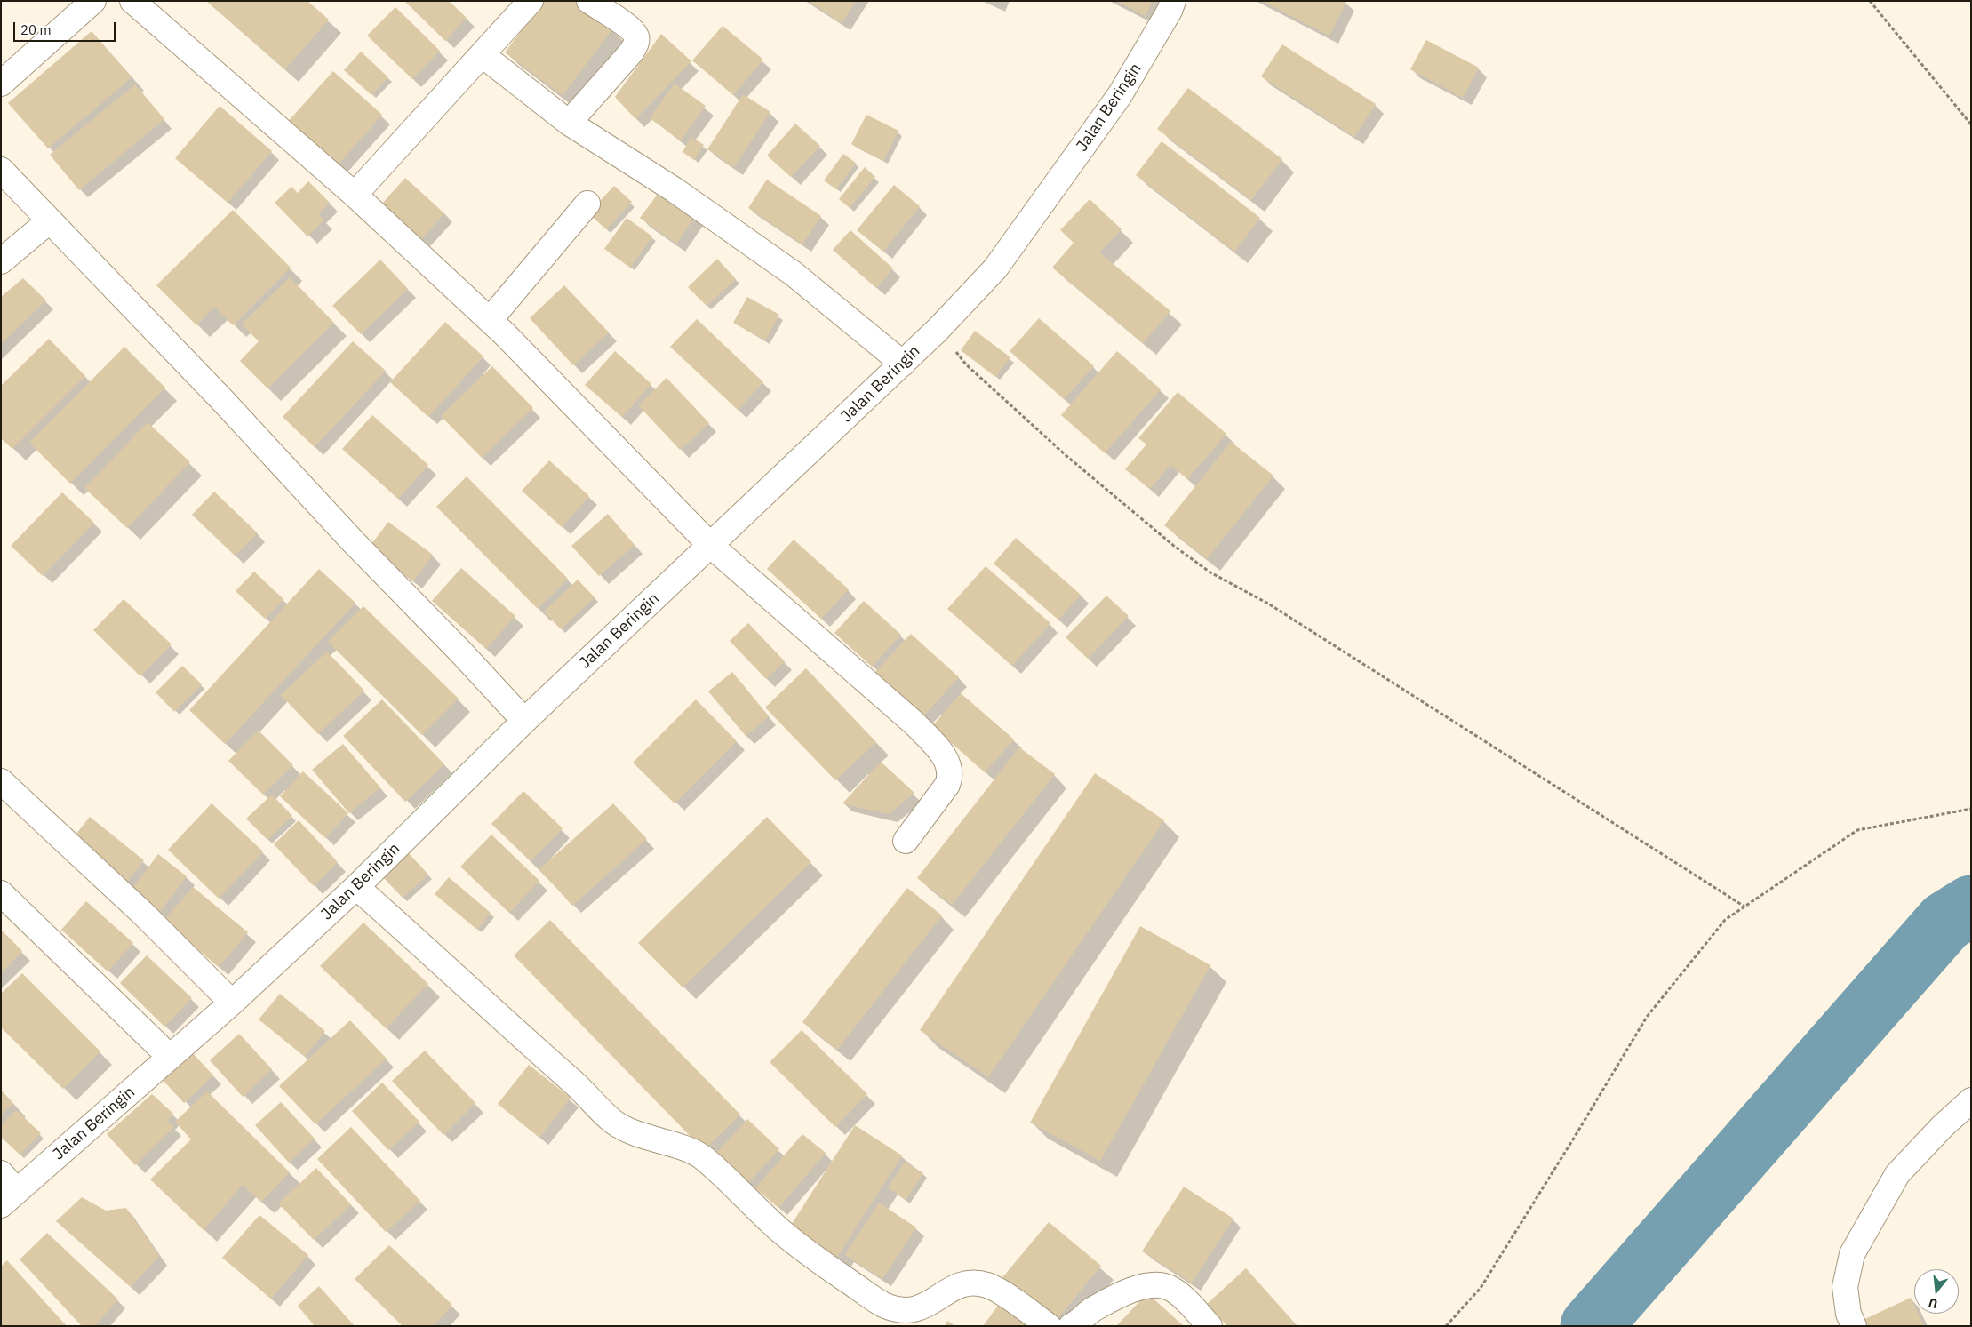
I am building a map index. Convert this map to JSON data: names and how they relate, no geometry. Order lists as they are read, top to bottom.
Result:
{
  "streets": {
    "street": ["Jalan Beringin"]
  },
  "scale_bar": "20 m",
  "north": "bottom"
}
